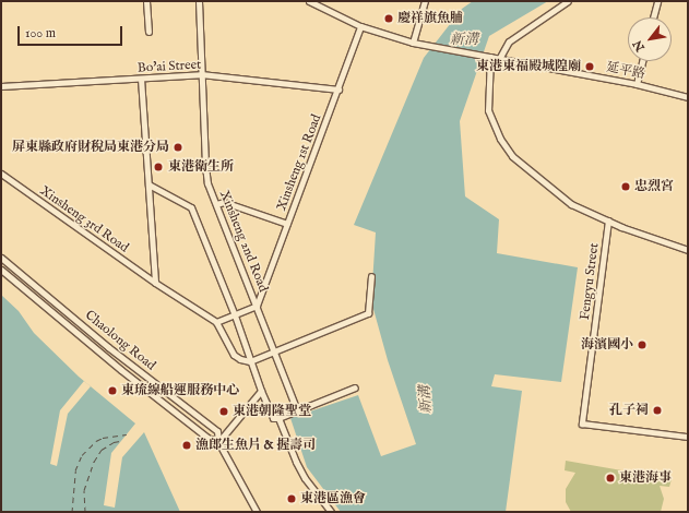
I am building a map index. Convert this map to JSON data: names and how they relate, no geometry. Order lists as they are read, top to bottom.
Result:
{
  "streets": {
    "street": [
      "Bo'ai Street",
      "延平路",
      "Xinsheng 1st Road",
      "Xinsheng 3rd Road",
      "Xinsheng 2nd Road",
      "Fengyu Street",
      "Chaolong Road"
    ]
  },
  "crossings": [
    ["Bo'ai Street", "Xinsheng 1st Road"],
    ["Bo'ai Street", "Xinsheng 2nd Road"],
    ["延平路", "Xinsheng 1st Road"],
    ["Xinsheng 1st Road", "Xinsheng 2nd Road"]
  ],
  "water": ["新溝"],
  "places": [
    "慶祥旗魚脯",
    "東港東福殿城隍廟",
    "屏東縣政府財稅局東港分局",
    "東港衛生所",
    "忠烈宮",
    "海濱國小",
    "東琉線船運服務中心",
    "孔子祠",
    "東港朝隆聖堂",
    "漁郎生魚片 & 握壽司",
    "東港海事",
    "東港區漁會"
  ],
  "scale_bar": "100 m",
  "north": "bottom left"
}
